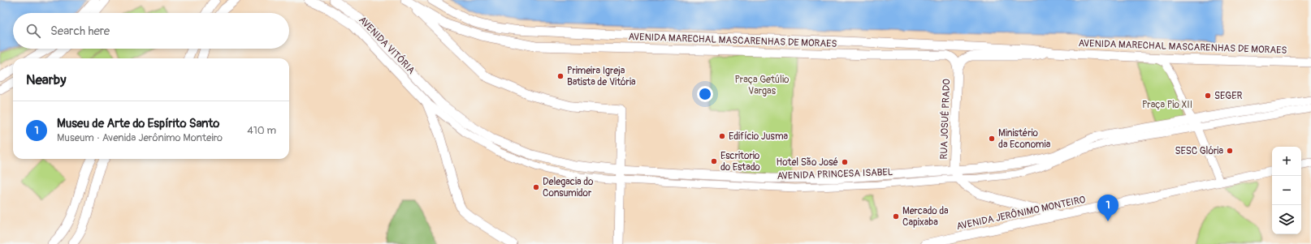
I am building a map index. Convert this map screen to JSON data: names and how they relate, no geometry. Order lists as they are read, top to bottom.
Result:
{
  "streets": {
    "main road": [
      "AVENIDA MARECHAL MASCARENHAS DE MORAES",
      "AVENIDA VITÓRIA",
      "RUA JOSUÉ PRADO",
      "AVENIDA PRINCESA ISABEL",
      "AVENIDA JERÔNIMO MONTEIRO"
    ]
  },
  "crossings": [
    ["AVENIDA MARECHAL MASCARENHAS DE MORAES", "RUA JOSUÉ PRADO"],
    ["AVENIDA VITÓRIA", "AVENIDA PRINCESA ISABEL"],
    ["RUA JOSUÉ PRADO", "AVENIDA PRINCESA ISABEL"]
  ],
  "parks": ["Praça Getúlio Vargas", "Praça Pio XII"],
  "places": [
    "Primeira Igreja Batista de Vitória",
    "SEGER",
    "Edifício Jusma",
    "Ministério da Economia",
    "SESC Glória",
    "Escritorio do Estado",
    "Hotel São José",
    "Delegacia do Consumidor",
    "Mercado da Capixaba"
  ],
  "page": {
    "search": "Search here",
    "heading": "Nearby",
    "list": [
      {
        "mark": "1",
        "name": "Museu de Arte do Espírito Santo",
        "note": "Museum · Avenida Jerônimo Monteiro",
        "value": "410 m"
      }
    ],
    "map_buttons": ["+", "−"],
    "pins": "1"
  }
}
